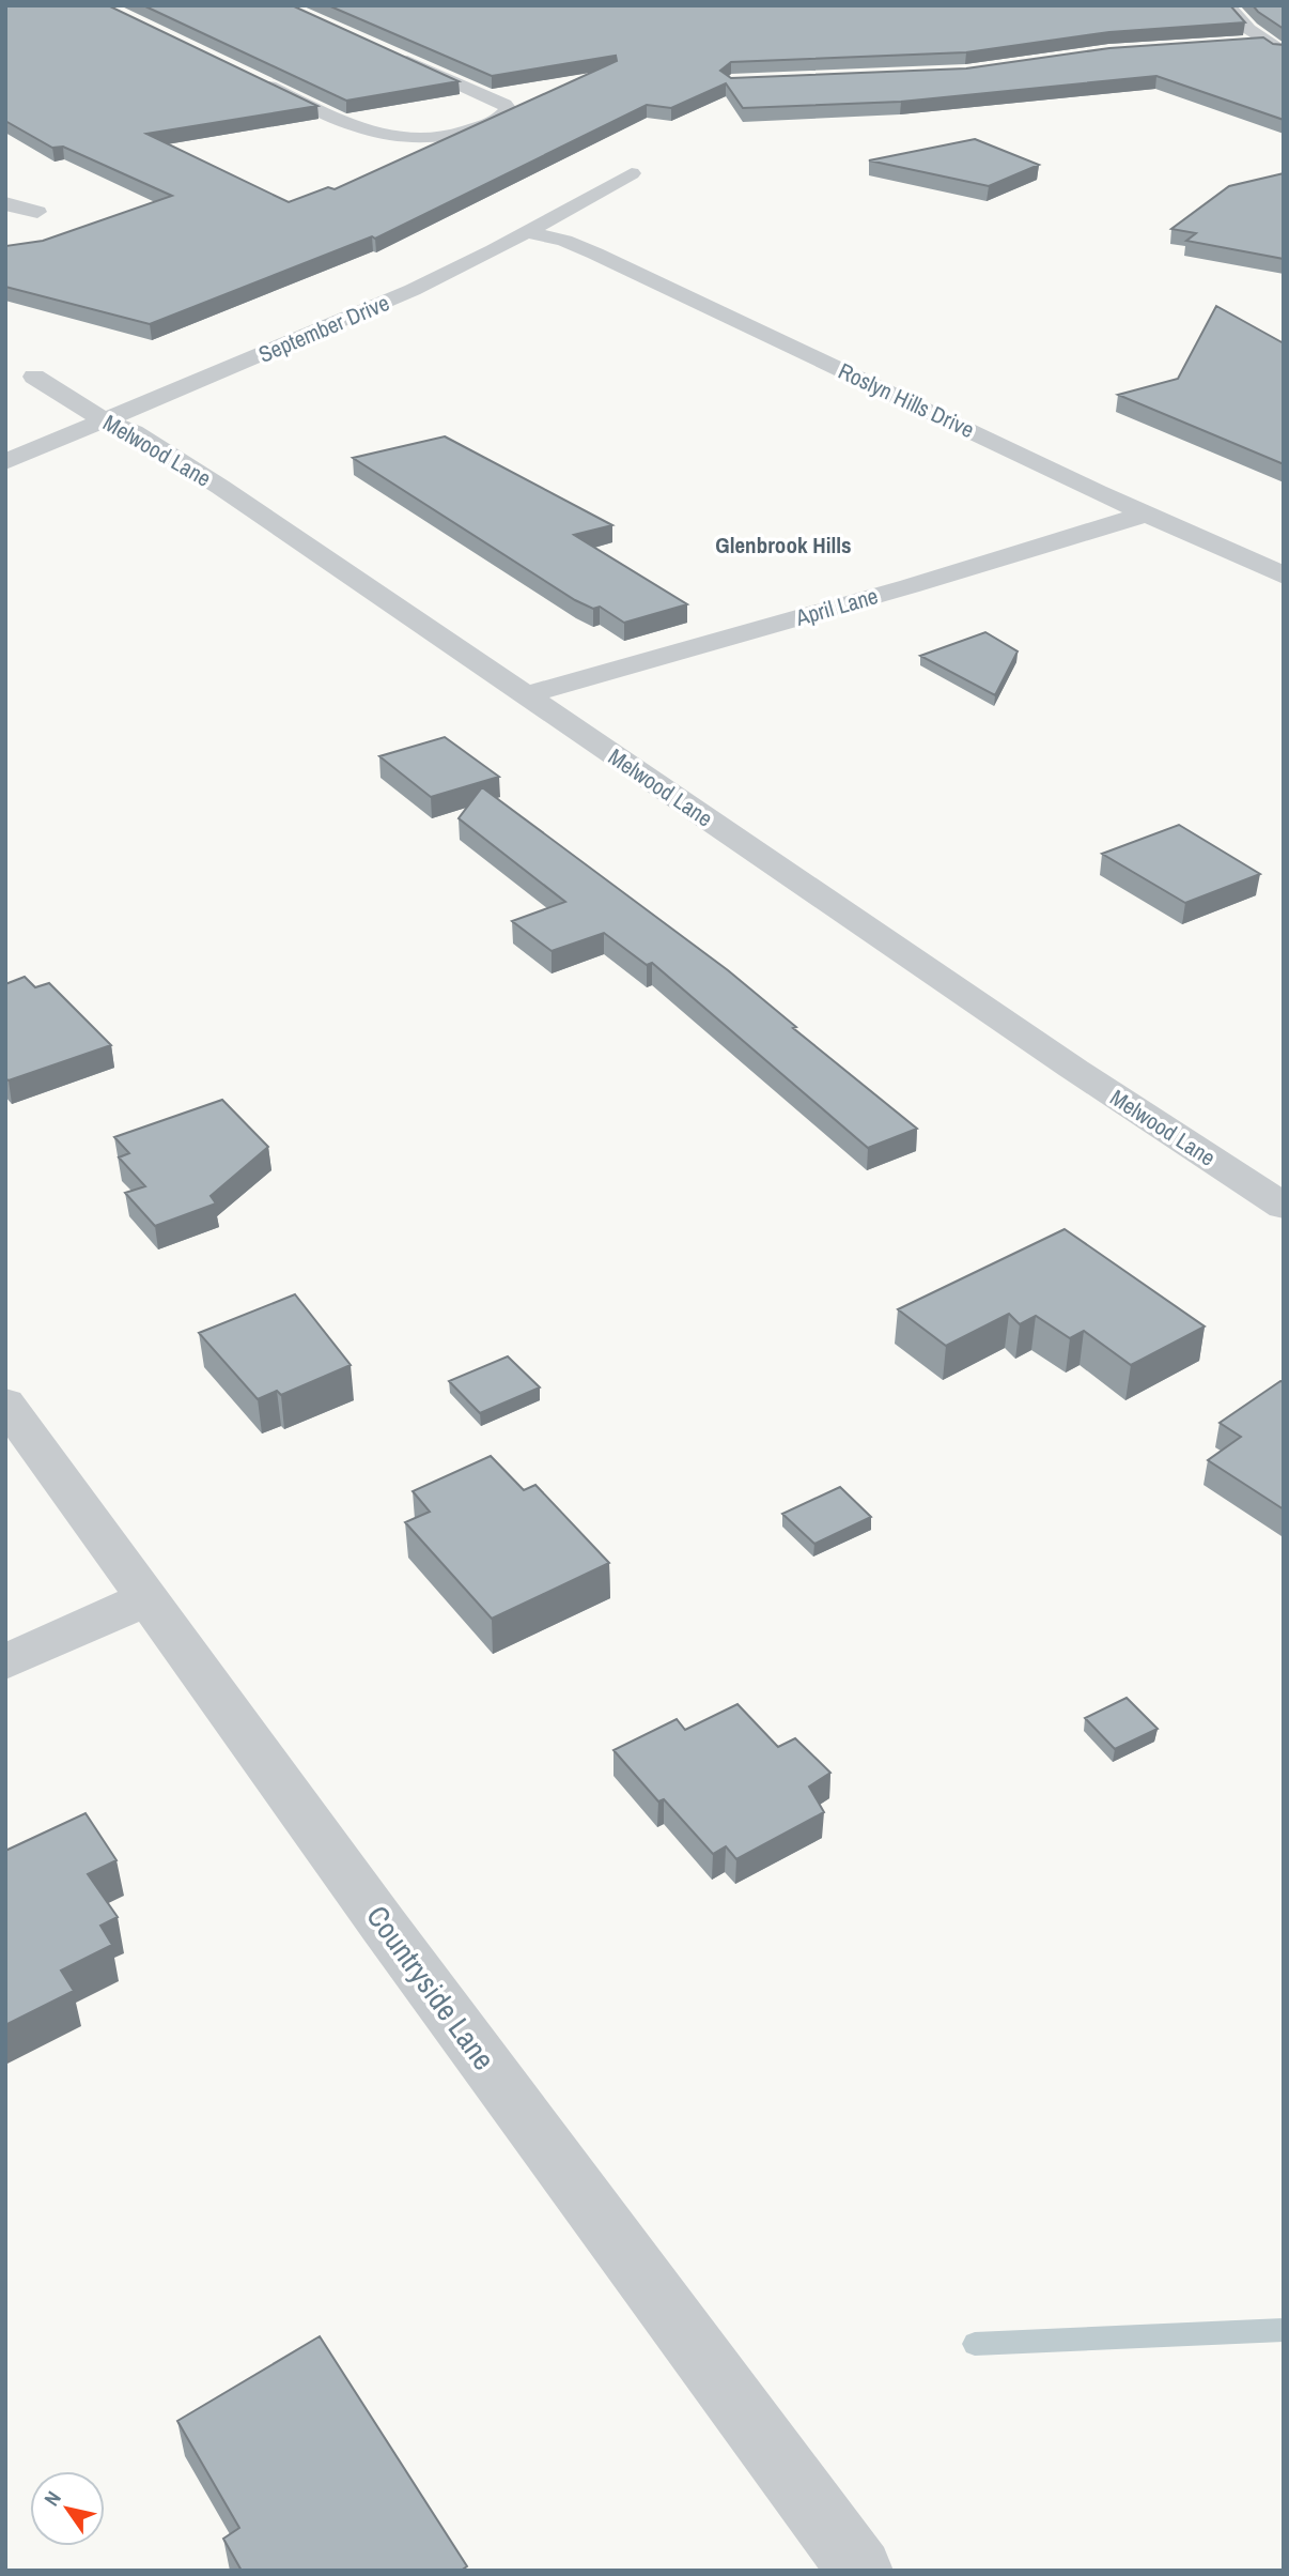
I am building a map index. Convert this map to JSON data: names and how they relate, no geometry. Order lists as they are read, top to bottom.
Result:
{
  "streets": {
    "street": [
      "September Drive",
      "Roslyn Hills Drive",
      "Melwood Lane",
      "April Lane",
      "Countryside Lane"
    ]
  },
  "crossings": [
    ["September Drive", "Roslyn Hills Drive"],
    ["September Drive", "Melwood Lane"],
    ["Roslyn Hills Drive", "April Lane"],
    ["Melwood Lane", "April Lane"]
  ],
  "districts": ["Glenbrook Hills"],
  "north": "top left"
}
